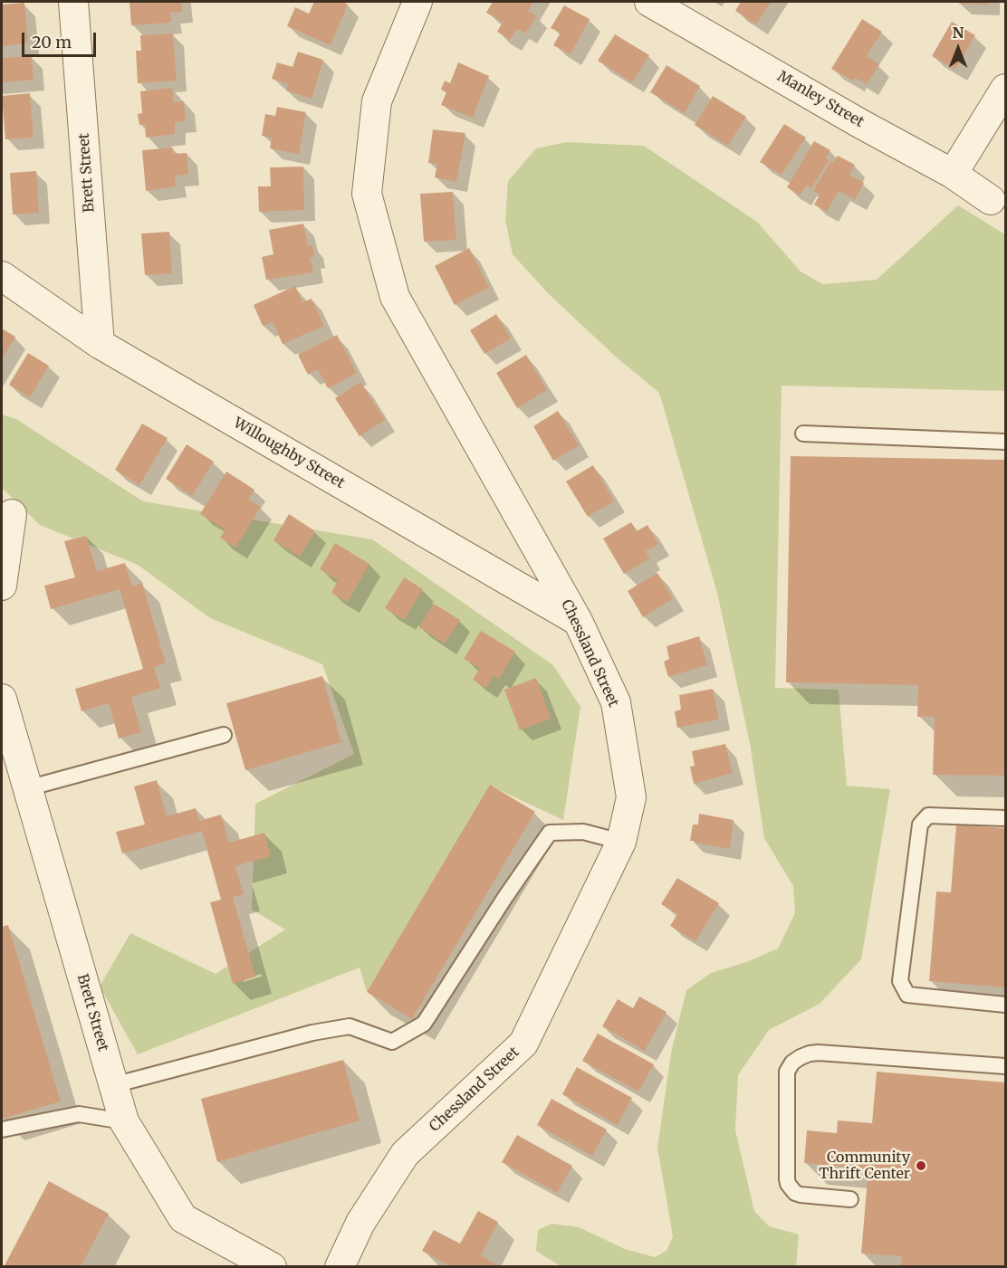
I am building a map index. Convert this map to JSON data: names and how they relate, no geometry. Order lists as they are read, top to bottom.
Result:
{
  "streets": {
    "street": [
      "Manley Street",
      "Brett Street",
      "Willoughby Street",
      "Chessland Street"
    ]
  },
  "crossings": [
    ["Brett Street", "Willoughby Street"],
    ["Willoughby Street", "Chessland Street"]
  ],
  "places": ["Community Thrift Center"],
  "scale_bar": "20 m",
  "north": "top"
}
